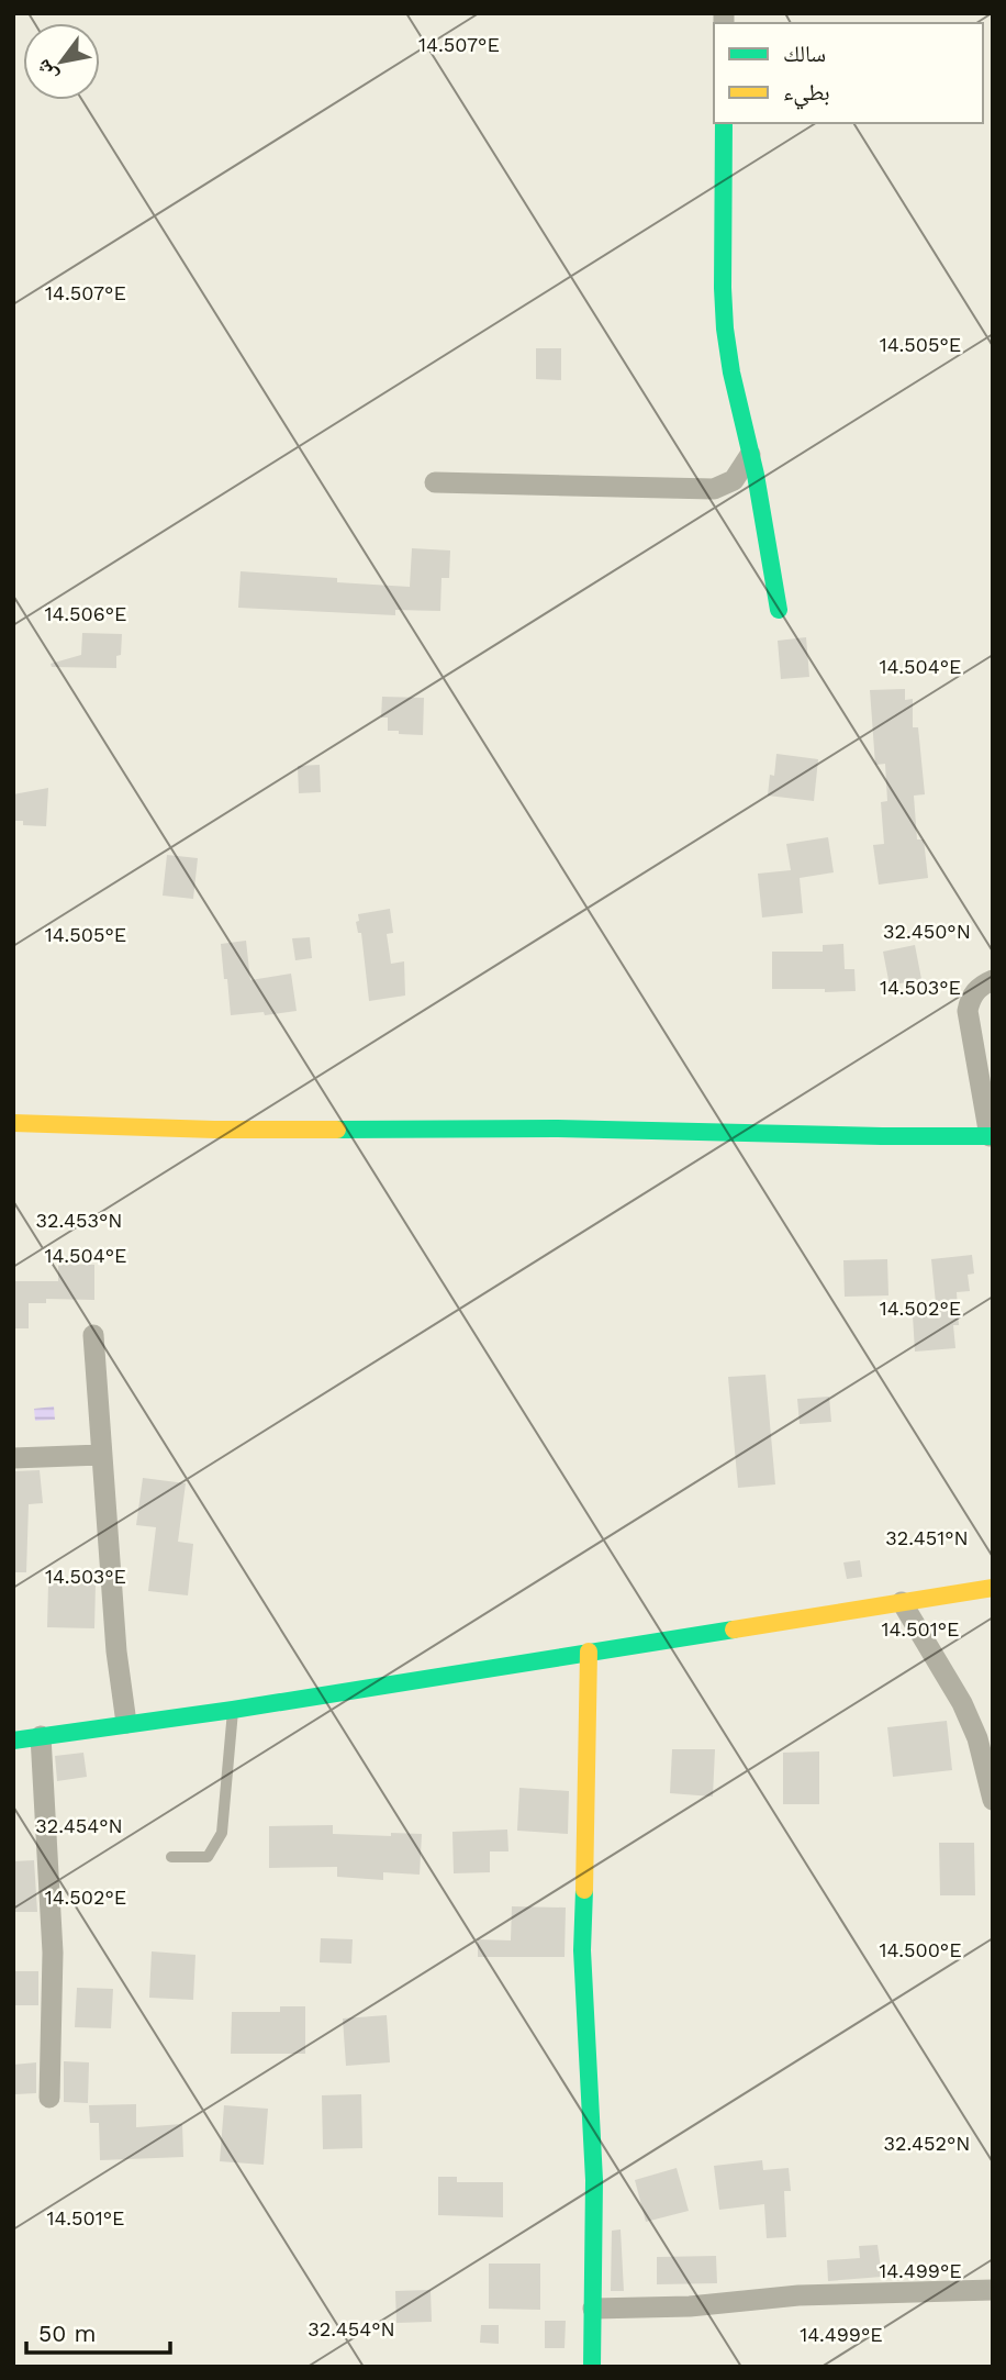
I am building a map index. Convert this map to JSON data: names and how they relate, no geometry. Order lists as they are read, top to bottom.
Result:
{
  "legend": ["سالك", "بطيء"],
  "scale_bar": "50 m",
  "north": "bottom left",
  "coordinates": [
    "14.507°E",
    "14.505°E",
    "14.506°E",
    "14.504°E",
    "32.450°N",
    "14.503°E",
    "32.453°N",
    "14.502°E",
    "32.451°N",
    "14.501°E",
    "32.454°N",
    "14.500°E",
    "32.452°N",
    "14.499°E"
  ]
}
